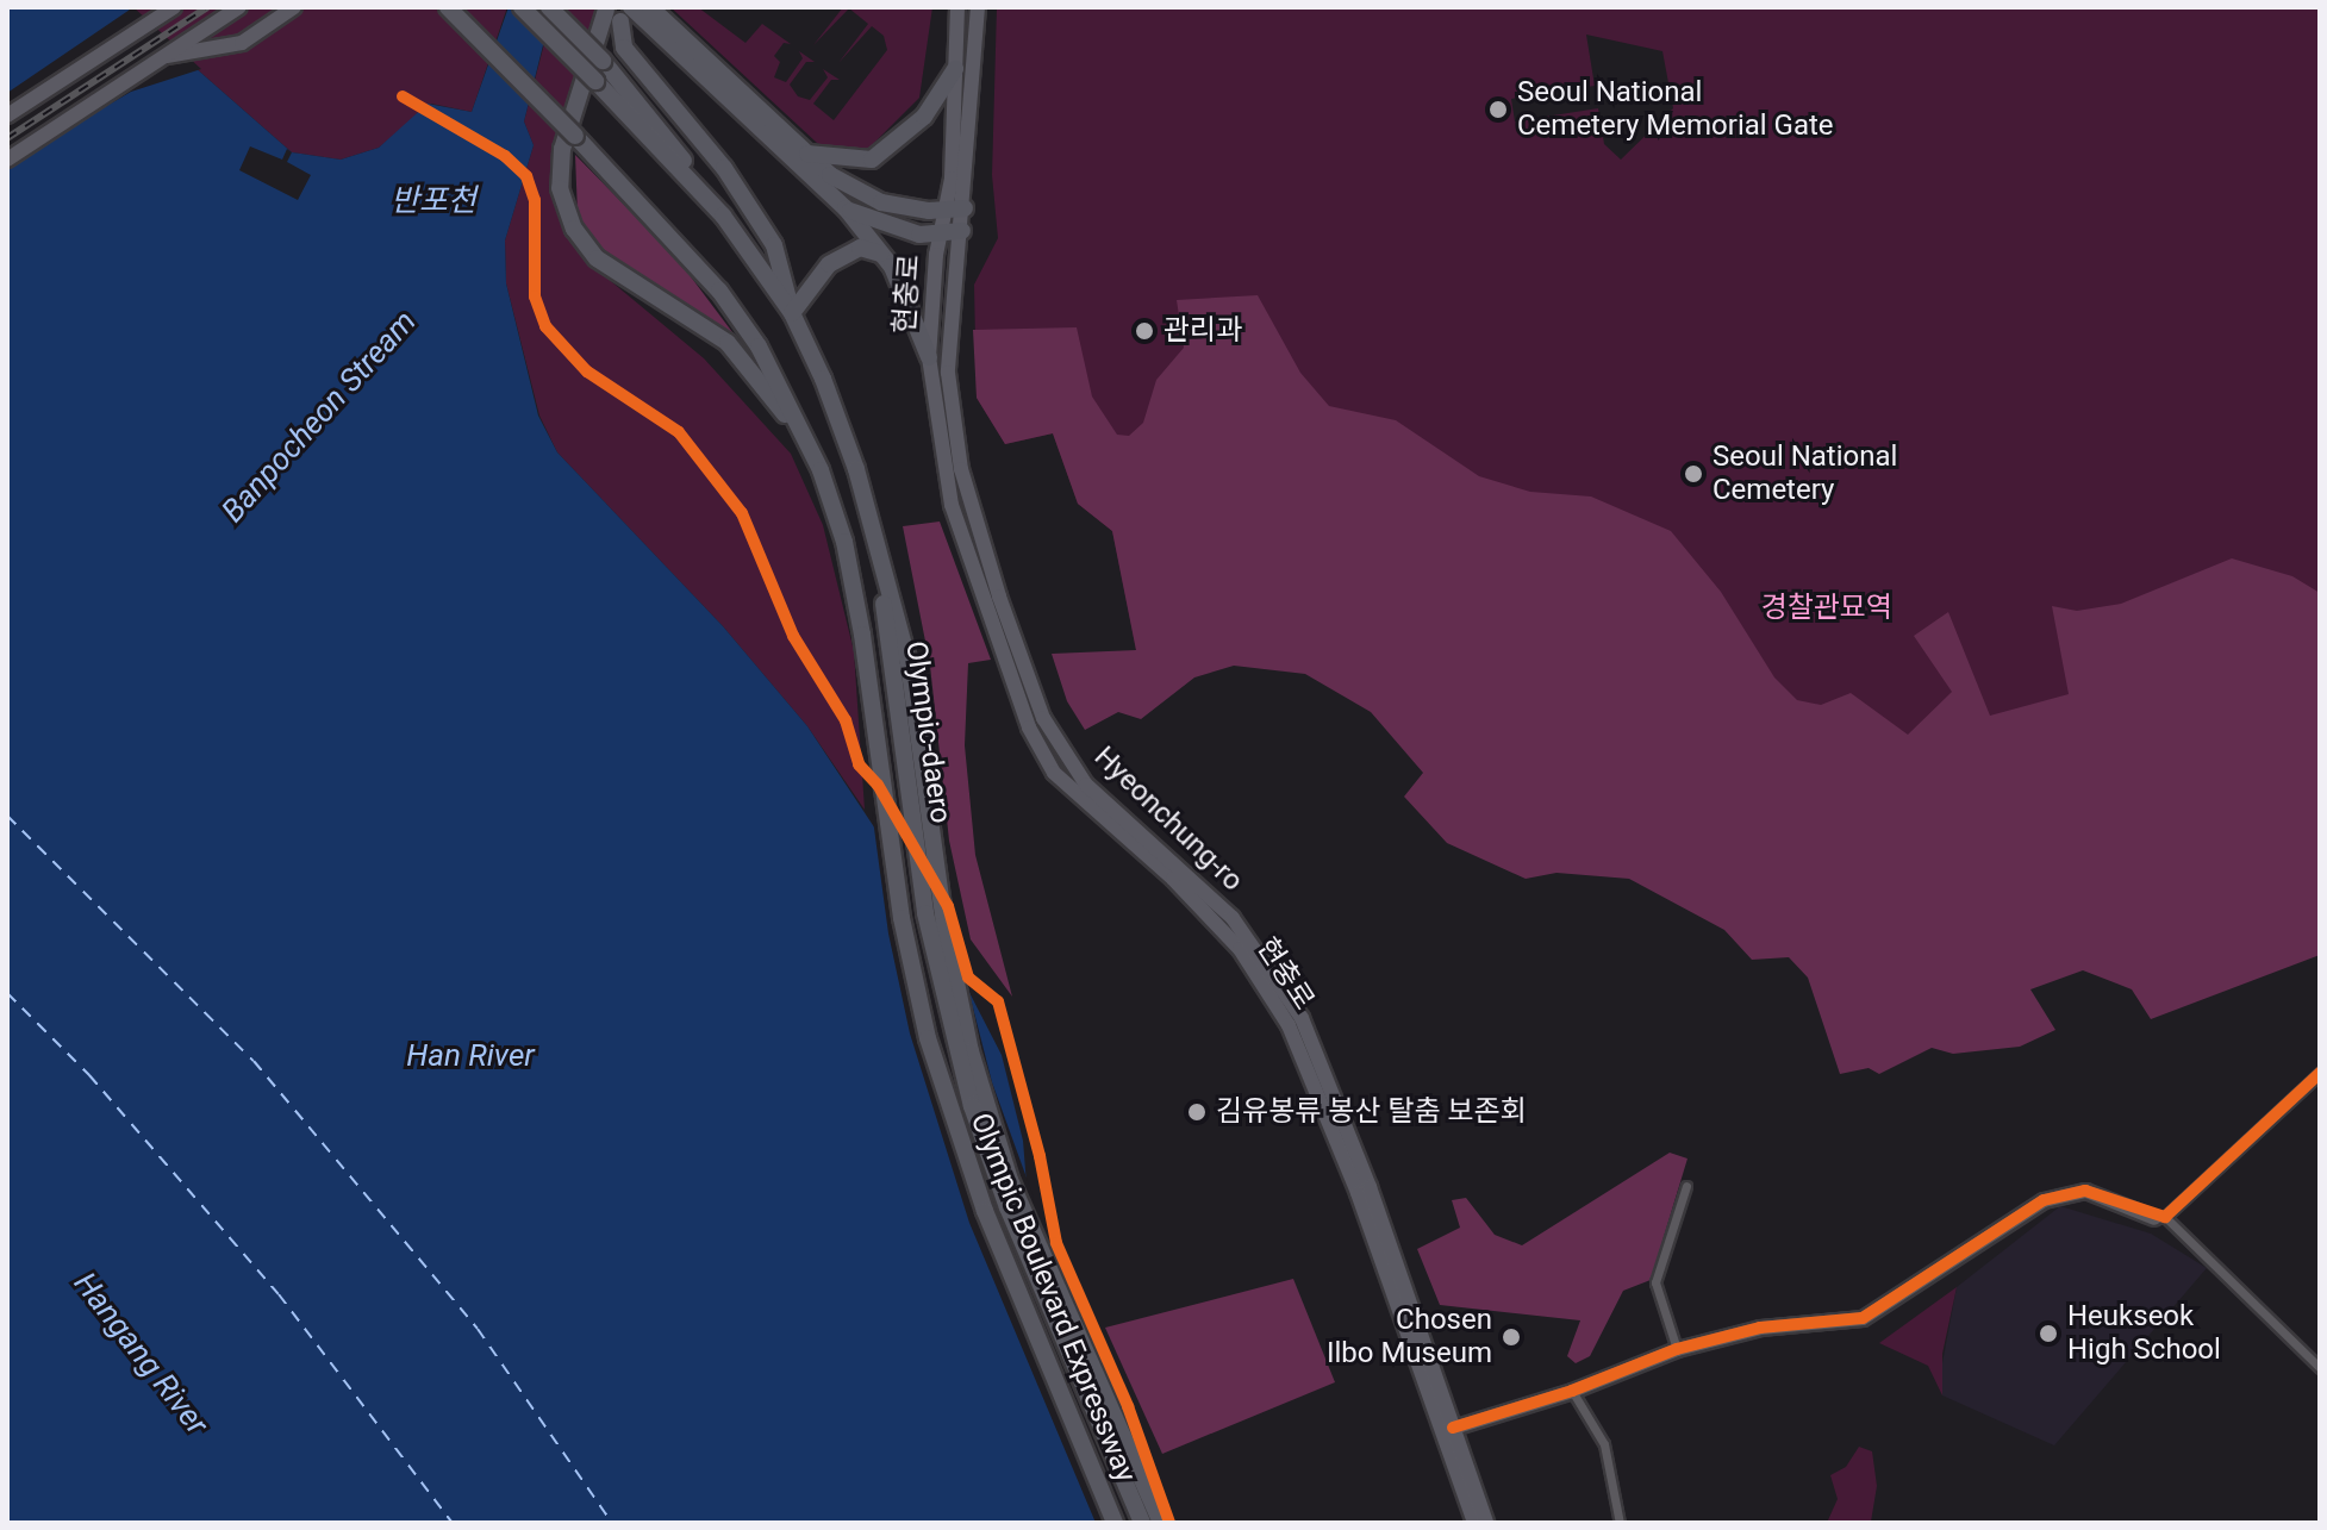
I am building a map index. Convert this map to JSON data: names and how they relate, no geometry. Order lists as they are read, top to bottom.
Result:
{
  "streets": {
    "highway": ["Olympic-daero", "Olympic Boulevard Expressway"],
    "main road": ["현충로", "Hyeonchung-ro"]
  },
  "crossings": [
    ["Olympic-daero", "Olympic Boulevard Expressway"]
  ],
  "water": [
    "반포천",
    "Banpocheon Stream",
    "Han River",
    "Hangang River"
  ],
  "parks": ["경찰관묘역"],
  "places": [
    "Seoul National Cemetery Memorial Gate",
    "관리과",
    "Seoul National Cemetery",
    "김유봉류 봉산 탈춤 보존회",
    "Heukseok High School",
    "Chosen Ilbo Museum"
  ]
}
